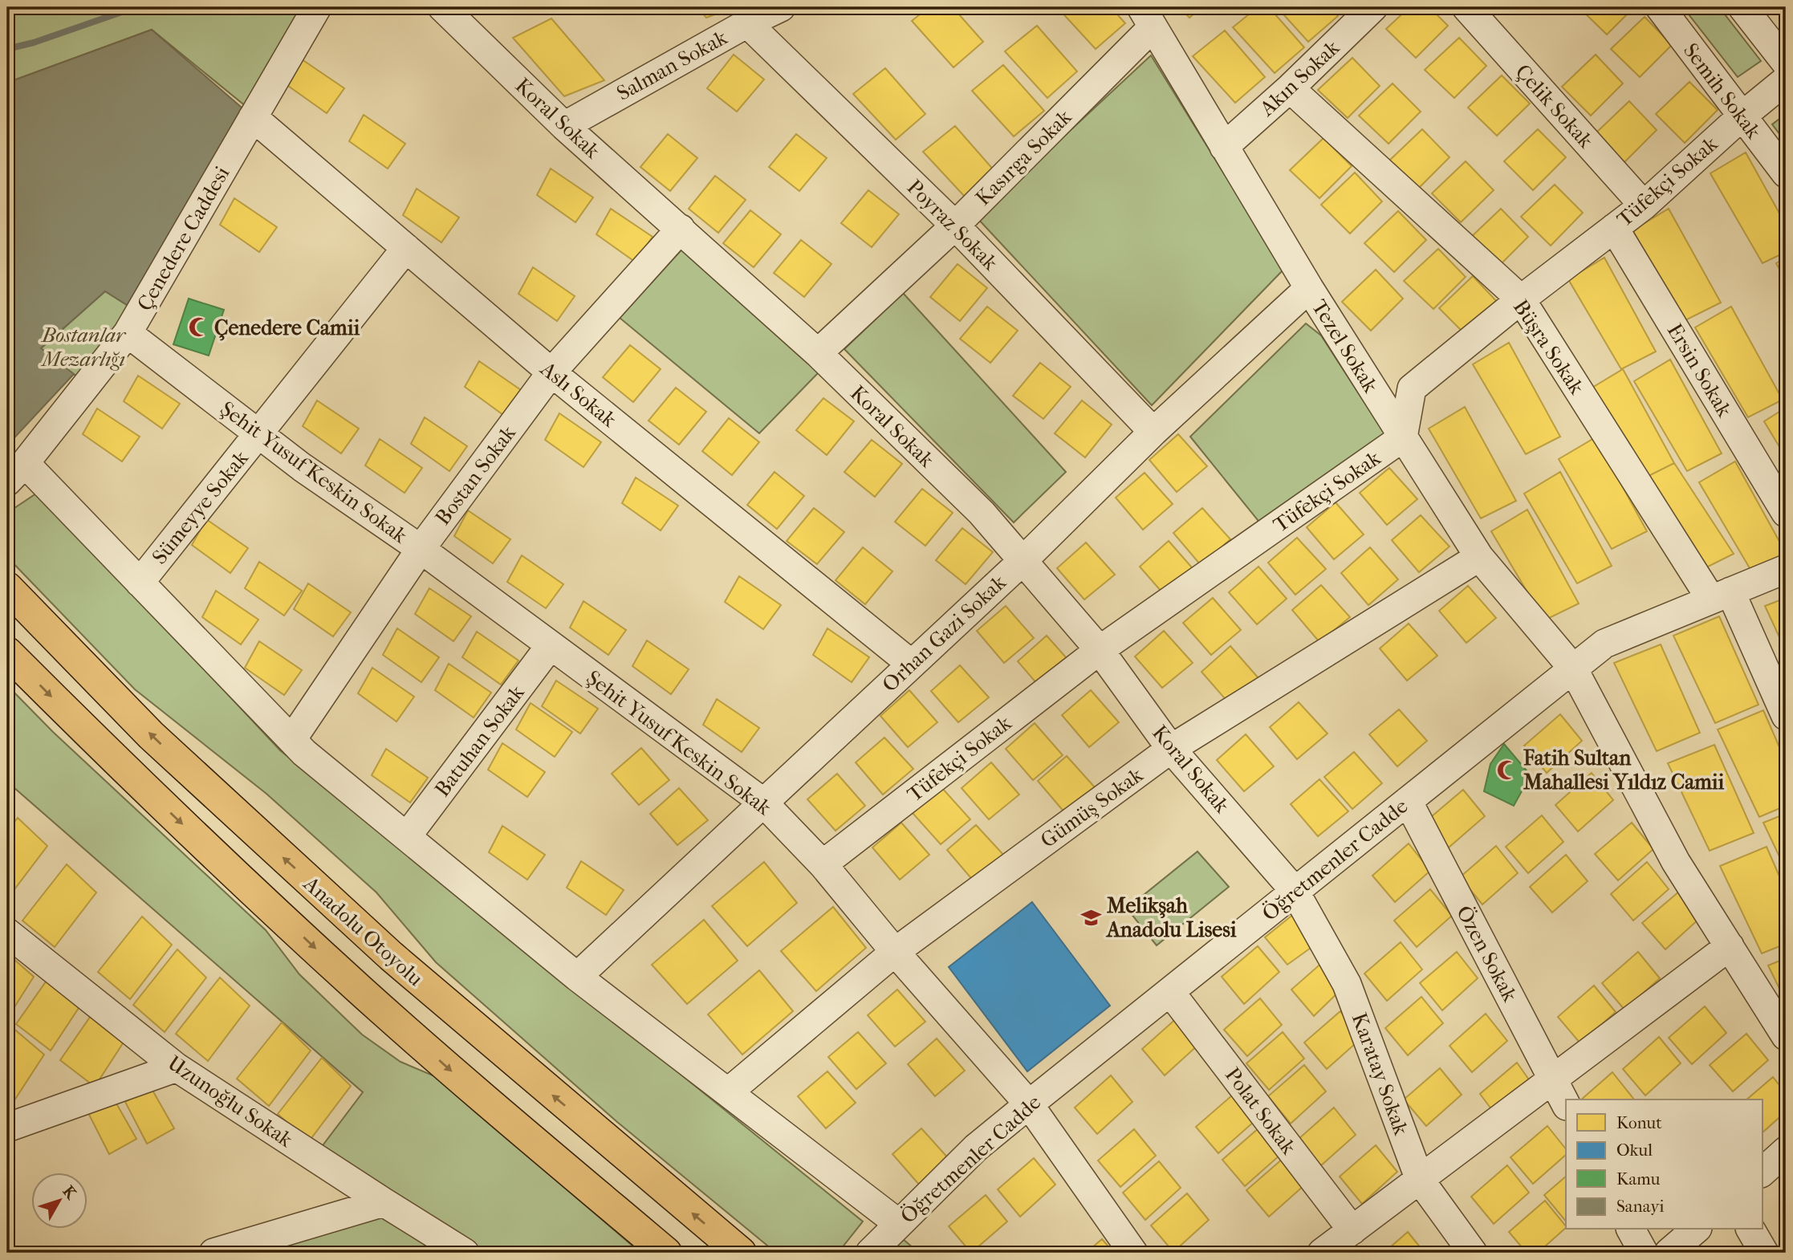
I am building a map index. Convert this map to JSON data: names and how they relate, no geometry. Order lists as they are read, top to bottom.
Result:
{
  "streets": {
    "highway": ["Anadolu Otoyolu"],
    "street": [
      "Salman Sokak",
      "Akın Sokak",
      "Semih Sokak",
      "Çelik Sokak",
      "Koral Sokak",
      "Kasırga Sokak",
      "Tüfekçi Sokak",
      "Poyraz Sokak",
      "Çenedere Caddesi",
      "Tezel Sokak",
      "Büşra Sokak",
      "Ersin Sokak",
      "Aslı Sokak",
      "Şehit Yusuf Keskin Sokak",
      "Bostan Sokak",
      "Sümeyye Sokak",
      "Orhan Gazi Sokak",
      "Batuhan Sokak",
      "Gümüş Sokak",
      "Öğretmenler Cadde",
      "Özen Sokak",
      "Karatay Sokak",
      "Uzunoğlu Sokak",
      "Polat Sokak"
    ]
  },
  "crossings": [
    ["Salman Sokak", "Koral Sokak"],
    ["Salman Sokak", "Poyraz Sokak"],
    ["Akın Sokak", "Tezel Sokak"],
    ["Akın Sokak", "Büşra Sokak"],
    ["Semih Sokak", "Tüfekçi Sokak"],
    ["Çelik Sokak", "Tüfekçi Sokak"],
    ["Koral Sokak", "Kasırga Sokak"],
    ["Koral Sokak", "Tüfekçi Sokak"],
    ["Koral Sokak", "Bostan Sokak"],
    ["Koral Sokak", "Orhan Gazi Sokak"],
    ["Koral Sokak", "Gümüş Sokak"],
    ["Koral Sokak", "Öğretmenler Cadde"],
    ["Koral Sokak", "Karatay Sokak"],
    ["Kasırga Sokak", "Poyraz Sokak"],
    ["Kasırga Sokak", "Tezel Sokak"],
    ["Tüfekçi Sokak", "Tezel Sokak"],
    ["Tüfekçi Sokak", "Büşra Sokak"],
    ["Tüfekçi Sokak", "Ersin Sokak"],
    ["Tüfekçi Sokak", "Şehit Yusuf Keskin Sokak"],
    ["Poyraz Sokak", "Orhan Gazi Sokak"],
    ["Çenedere Caddesi", "Aslı Sokak"],
    ["Çenedere Caddesi", "Şehit Yusuf Keskin Sokak"],
    ["Tezel Sokak", "Orhan Gazi Sokak"],
    ["Tezel Sokak", "Gümüş Sokak"],
    ["Tezel Sokak", "Öğretmenler Cadde"],
    ["Büşra Sokak", "Öğretmenler Cadde"],
    ["Aslı Sokak", "Bostan Sokak"],
    ["Aslı Sokak", "Sümeyye Sokak"],
    ["Aslı Sokak", "Orhan Gazi Sokak"],
    ["Şehit Yusuf Keskin Sokak", "Bostan Sokak"],
    ["Şehit Yusuf Keskin Sokak", "Sümeyye Sokak"],
    ["Şehit Yusuf Keskin Sokak", "Orhan Gazi Sokak"],
    ["Şehit Yusuf Keskin Sokak", "Batuhan Sokak"],
    ["Şehit Yusuf Keskin Sokak", "Gümüş Sokak"],
    ["Şehit Yusuf Keskin Sokak", "Öğretmenler Cadde"],
    ["Öğretmenler Cadde", "Özen Sokak"],
    ["Öğretmenler Cadde", "Karatay Sokak"],
    ["Öğretmenler Cadde", "Polat Sokak"]
  ],
  "parks": ["Bostanlar Mezarlığı"],
  "places": {
    "mosque": ["Çenedere Camii", "Fatih Sultan Mahallesi Yıldız Camii"],
    "school or university": ["Melikşah Anadolu Lisesi"]
  },
  "legend": [
    "Konut",
    "Okul",
    "Kamu",
    "Sanayi"
  ],
  "north": "top right"
}
